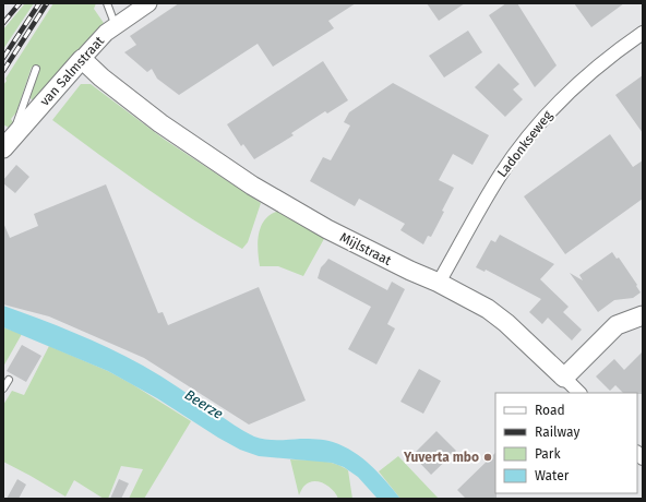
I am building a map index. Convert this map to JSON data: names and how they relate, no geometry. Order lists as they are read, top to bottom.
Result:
{
  "streets": {
    "main road": ["van Salmstraat", "Mijlstraat"],
    "street": ["Ladonkseweg"]
  },
  "crossings": [
    ["van Salmstraat", "Mijlstraat"],
    ["Ladonkseweg", "Mijlstraat"]
  ],
  "water": ["Beerze"],
  "places": ["Yuverta mbo"],
  "legend": [
    "Road",
    "Railway",
    "Park",
    "Water"
  ]
}
